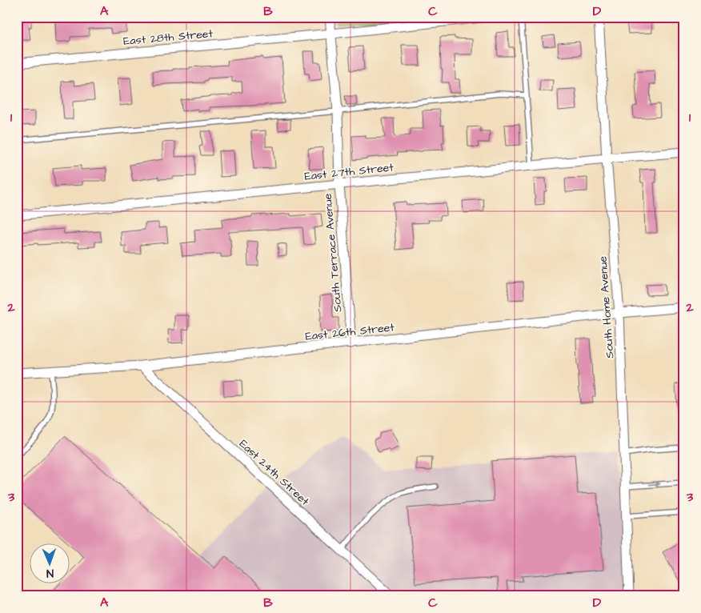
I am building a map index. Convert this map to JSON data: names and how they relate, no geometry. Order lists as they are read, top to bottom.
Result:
{
  "streets": {
    "street": [
      "East 28th Street",
      "East 27th Street",
      "South Terrace Avenue",
      "South Home Avenue",
      "East 26th Street",
      "East 24th Street"
    ]
  },
  "crossings": [
    ["East 28th Street", "South Terrace Avenue"],
    ["East 27th Street", "South Terrace Avenue"],
    ["East 27th Street", "South Home Avenue"],
    ["South Terrace Avenue", "East 26th Street"],
    ["South Home Avenue", "East 26th Street"],
    ["East 26th Street", "East 24th Street"]
  ],
  "north": "bottom",
  "grid": {
    "columns": [
      "A",
      "B",
      "C",
      "D"
    ],
    "rows": ["1", "2", "3"]
  }
}
